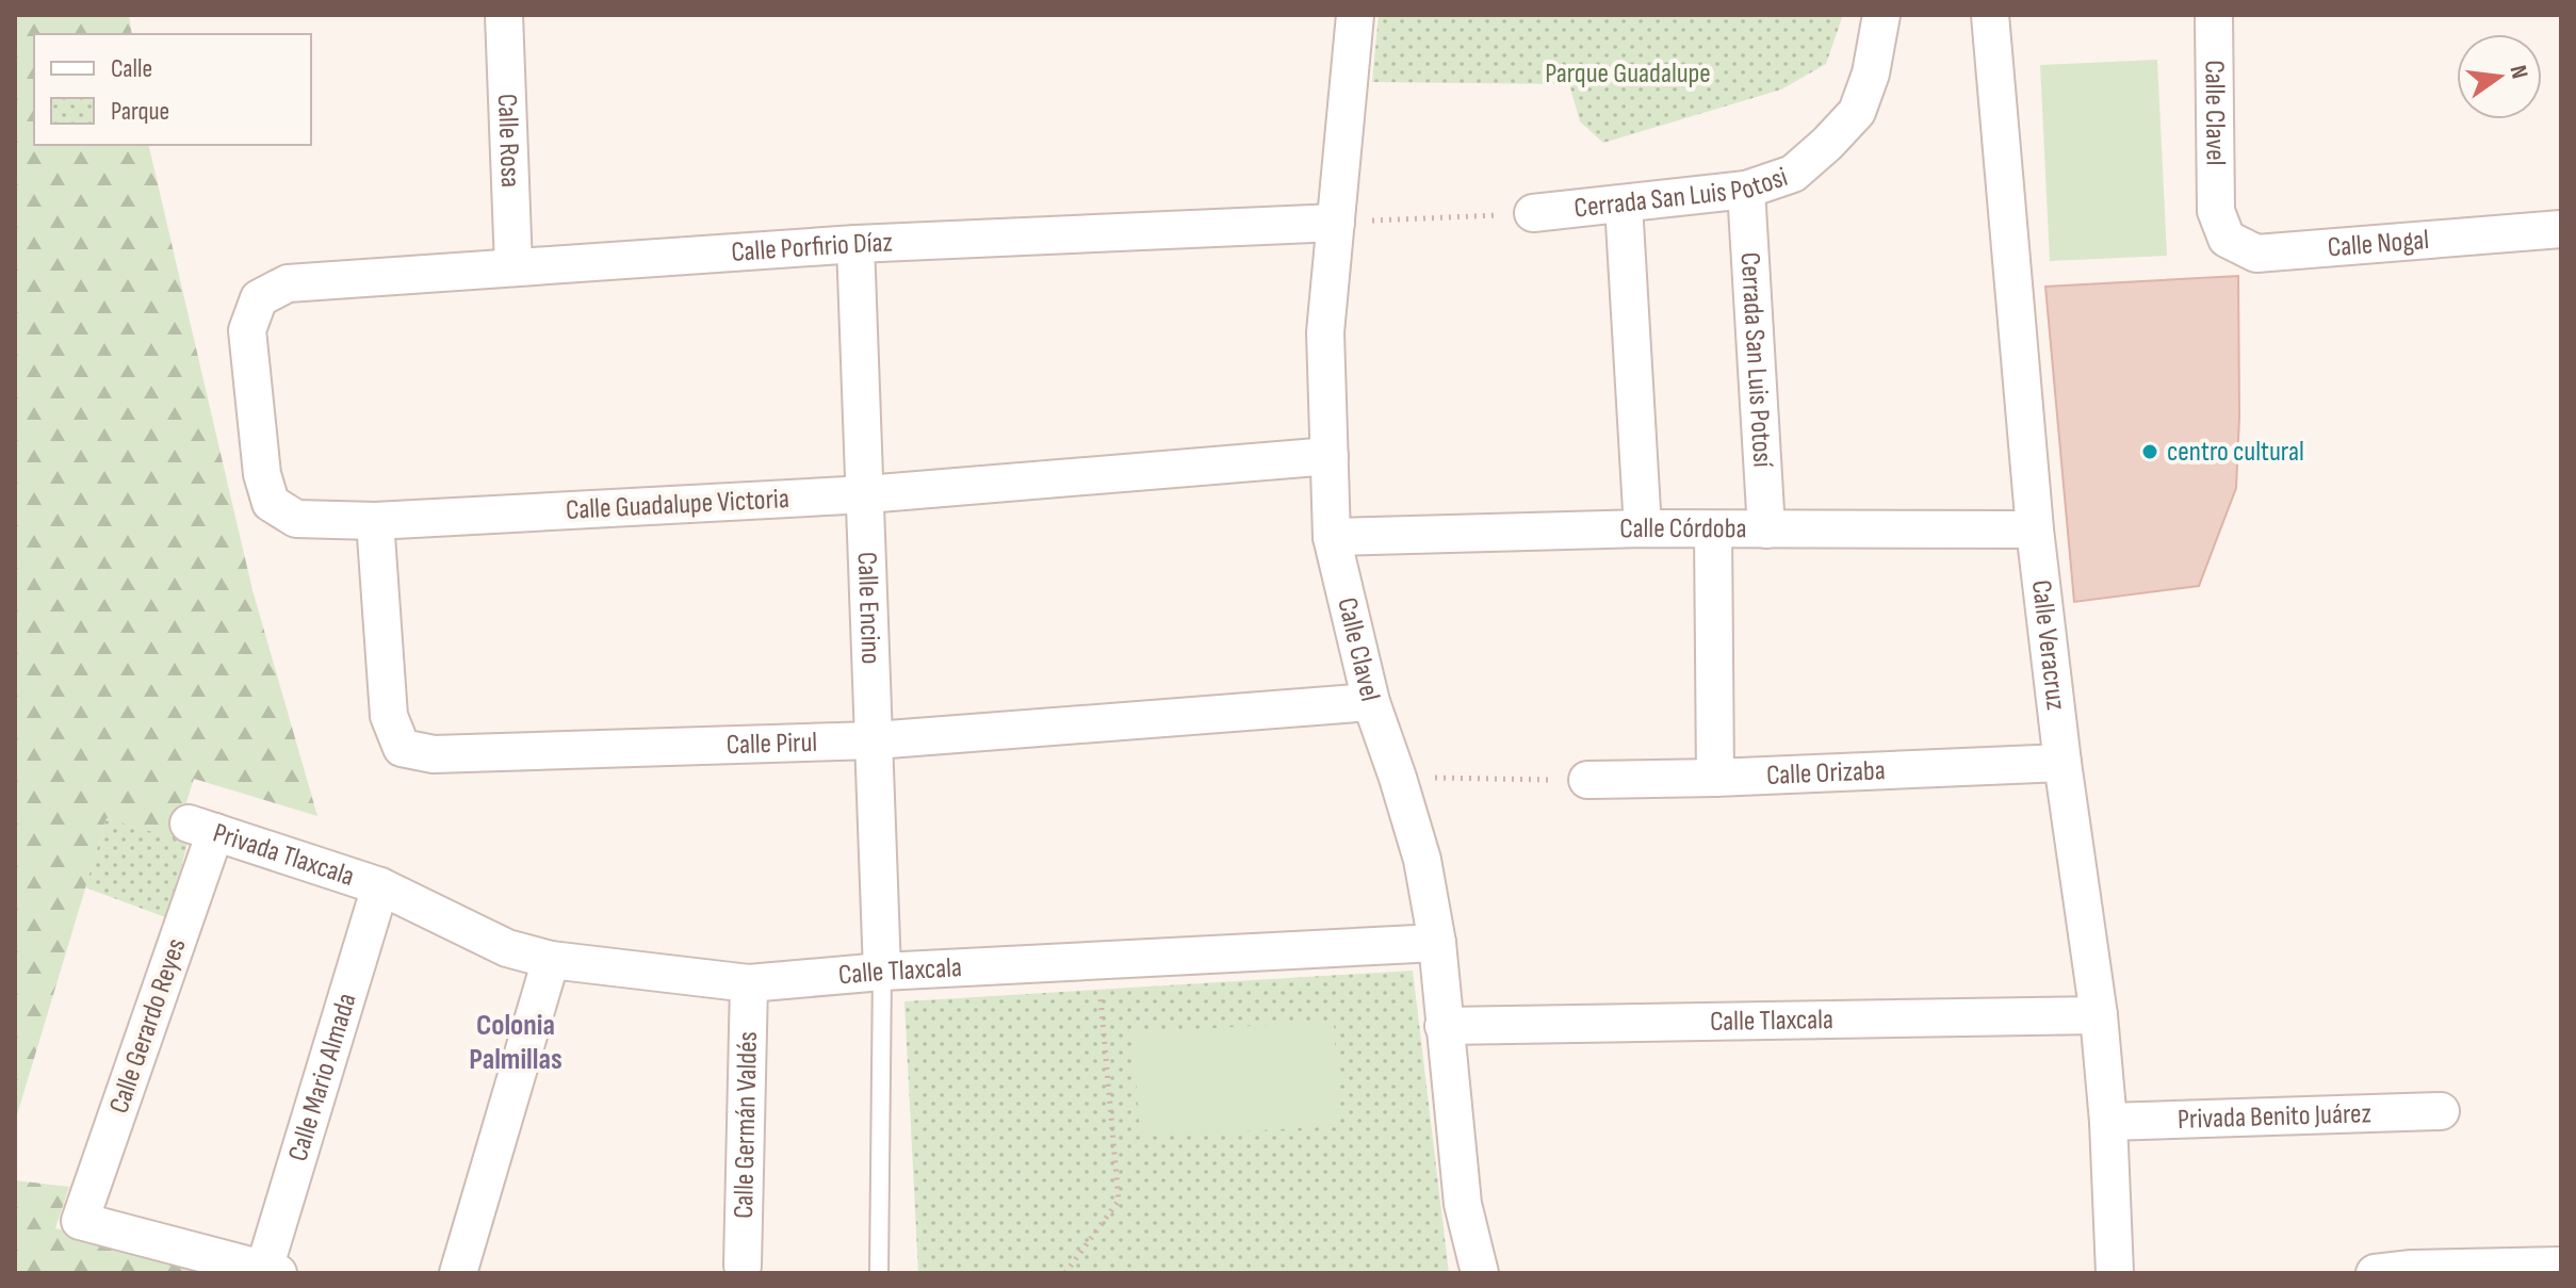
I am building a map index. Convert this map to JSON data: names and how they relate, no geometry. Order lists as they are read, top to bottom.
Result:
{
  "streets": {
    "street": [
      "Calle Clavel",
      "Calle Rosa",
      "Cerrada San Luis Potosi",
      "Calle Nogal",
      "Calle Porfirio Díaz",
      "Cerrada San Luis Potosí",
      "Calle Guadalupe Victoria",
      "Calle Córdoba",
      "Calle Encino",
      "Calle Veracruz",
      "Calle Pirul",
      "Calle Orizaba",
      "Privada Tlaxcala",
      "Calle Tlaxcala",
      "Calle Gerardo Reyes",
      "Calle Mario Almada",
      "Privada Benito Juárez",
      "Calle Germán Valdés"
    ]
  },
  "crossings": [
    ["Calle Clavel", "Calle Nogal"],
    ["Calle Clavel", "Calle Porfirio Díaz"],
    ["Calle Clavel", "Calle Guadalupe Victoria"],
    ["Calle Clavel", "Calle Córdoba"],
    ["Calle Clavel", "Calle Pirul"],
    ["Calle Clavel", "Calle Tlaxcala"],
    ["Calle Rosa", "Calle Porfirio Díaz"],
    ["Cerrada San Luis Potosi", "Cerrada San Luis Potosí"],
    ["Calle Porfirio Díaz", "Calle Guadalupe Victoria"],
    ["Calle Porfirio Díaz", "Calle Encino"],
    ["Cerrada San Luis Potosí", "Calle Córdoba"],
    ["Calle Guadalupe Victoria", "Calle Encino"],
    ["Calle Guadalupe Victoria", "Calle Pirul"],
    ["Calle Córdoba", "Calle Veracruz"],
    ["Calle Encino", "Calle Pirul"],
    ["Calle Encino", "Calle Tlaxcala"],
    ["Calle Veracruz", "Calle Orizaba"],
    ["Calle Veracruz", "Calle Tlaxcala"],
    ["Calle Veracruz", "Privada Benito Juárez"],
    ["Privada Tlaxcala", "Calle Tlaxcala"],
    ["Privada Tlaxcala", "Calle Gerardo Reyes"],
    ["Privada Tlaxcala", "Calle Mario Almada"],
    ["Calle Tlaxcala", "Calle Mario Almada"],
    ["Calle Tlaxcala", "Calle Germán Valdés"],
    ["Calle Gerardo Reyes", "Calle Mario Almada"]
  ],
  "districts": ["Colonia Palmillas"],
  "parks": ["Parque Guadalupe"],
  "places": ["centro cultural"],
  "legend": ["Calle", "Parque"],
  "north": "right"
}
